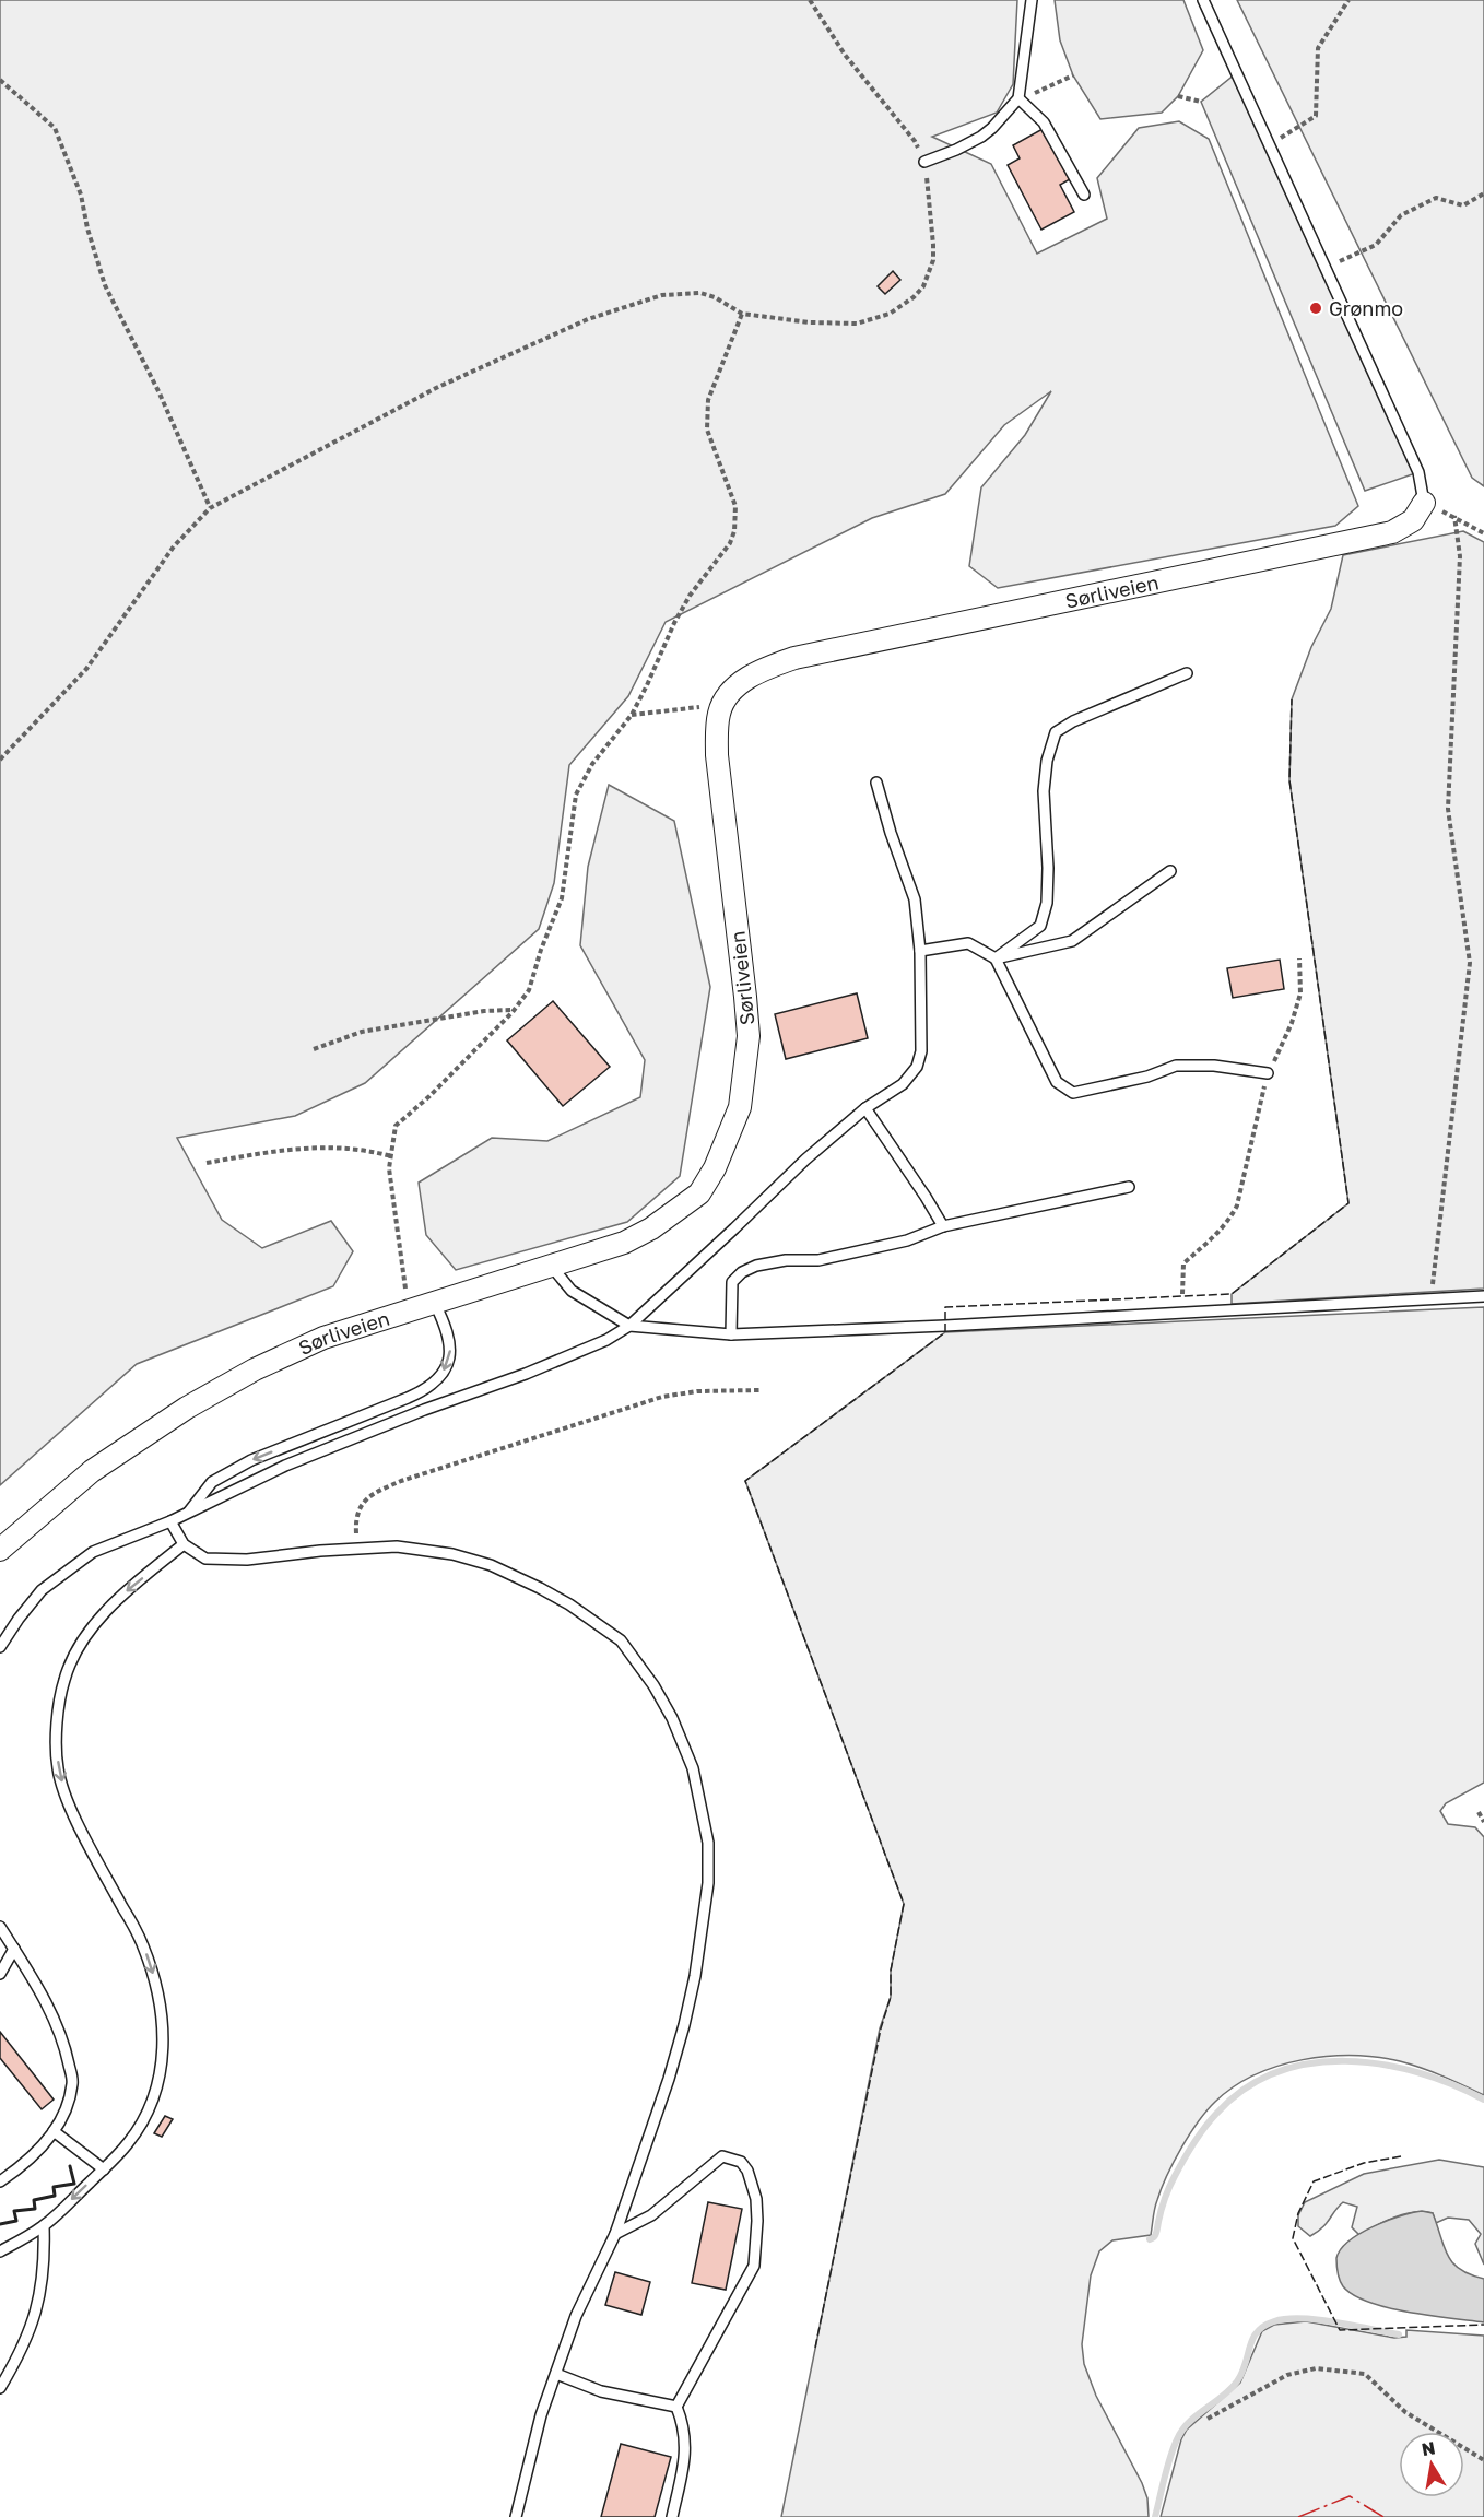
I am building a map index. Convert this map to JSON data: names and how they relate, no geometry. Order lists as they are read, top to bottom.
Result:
{
  "streets": {
    "street": ["Sørliveien"]
  },
  "places": ["Grønmo"],
  "north": "top"
}
